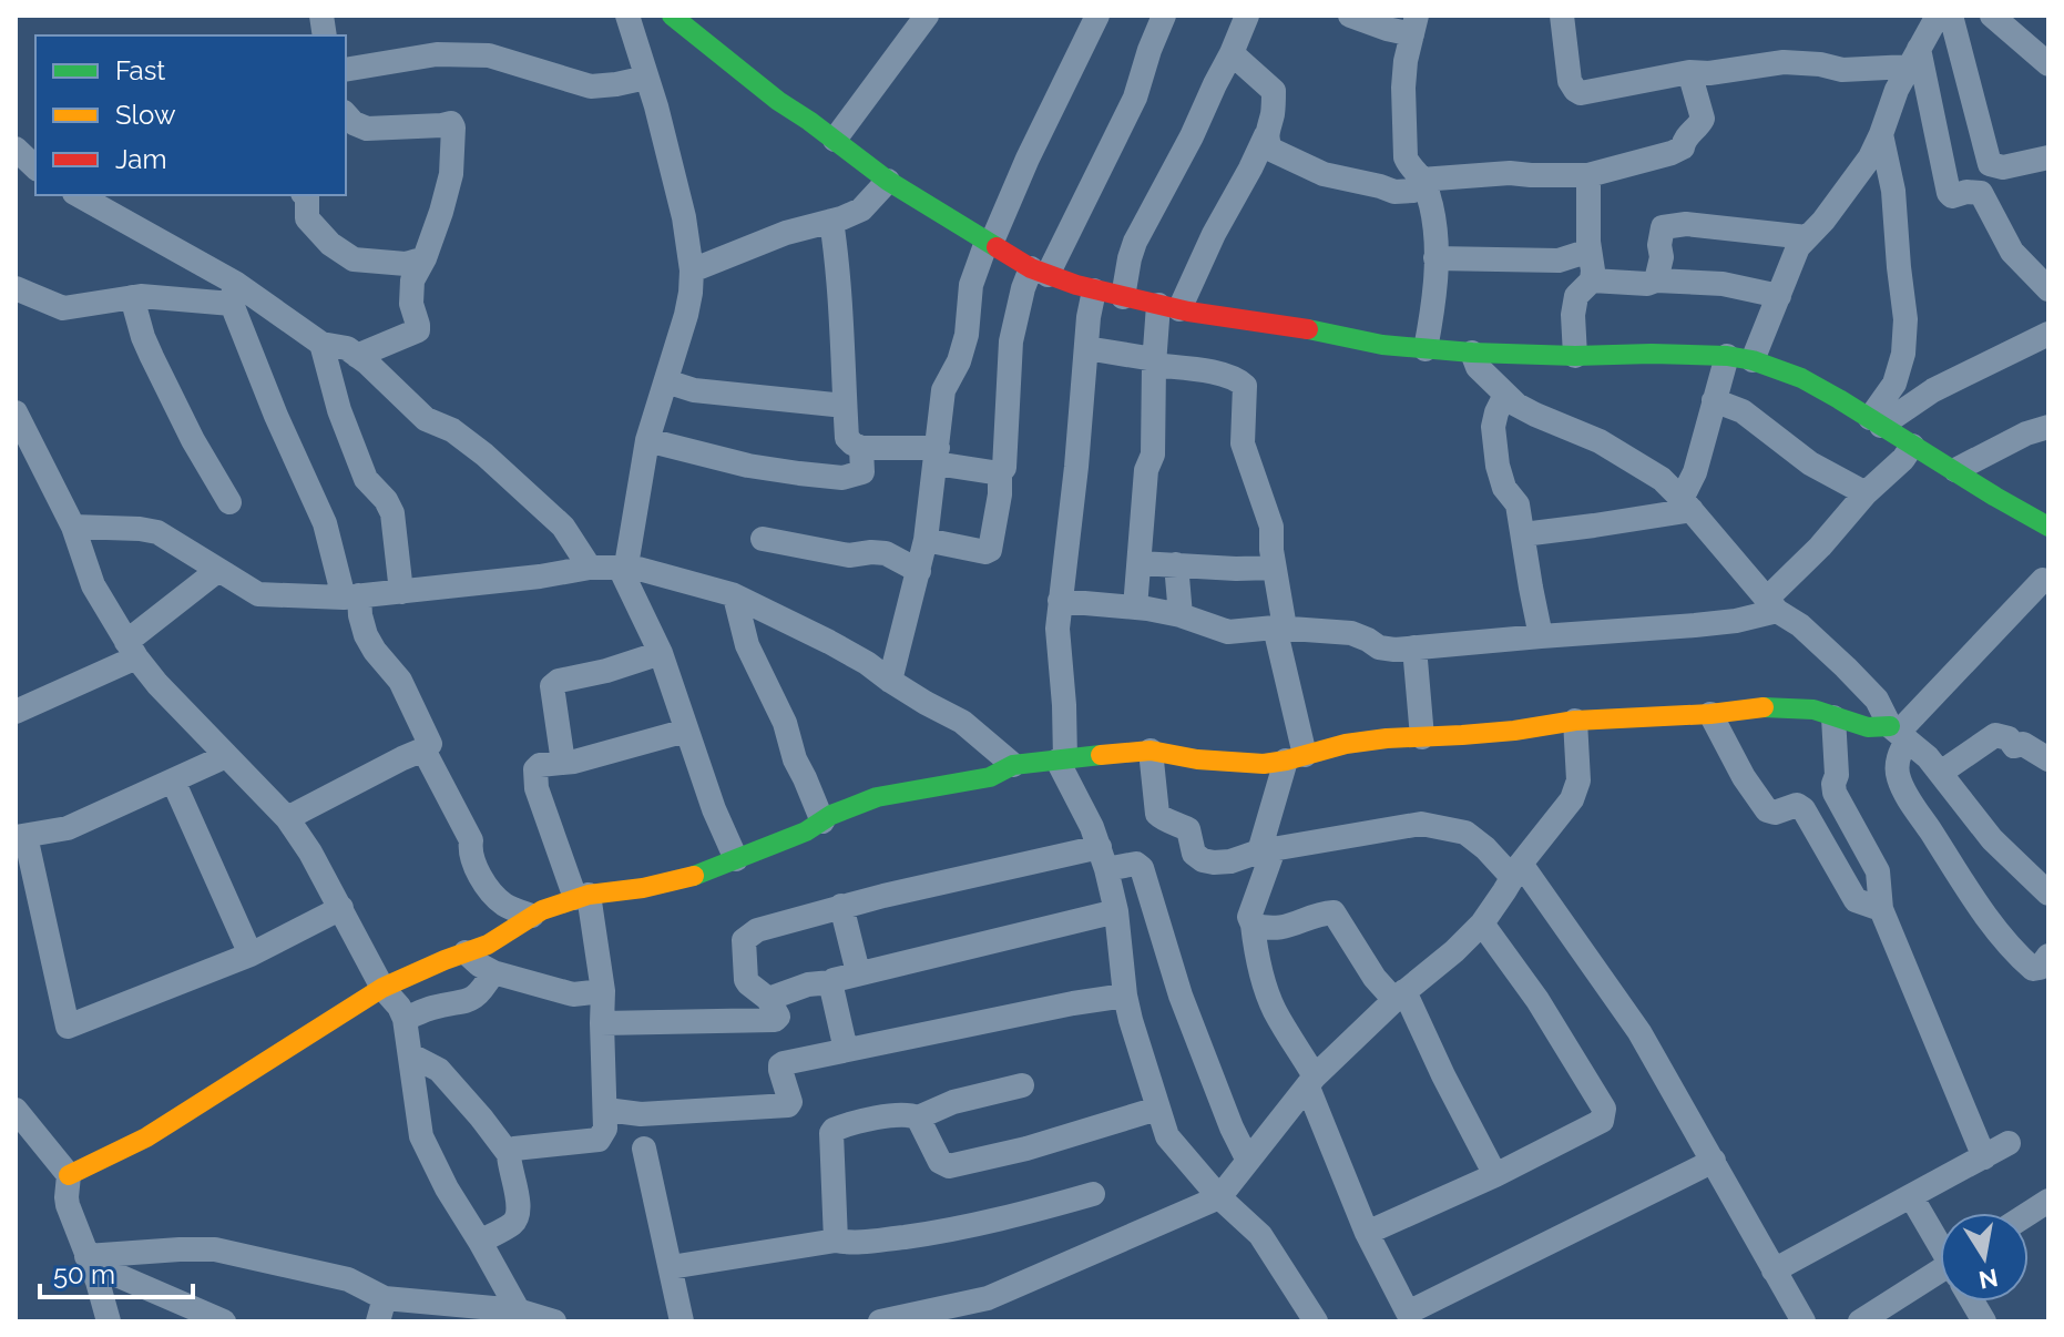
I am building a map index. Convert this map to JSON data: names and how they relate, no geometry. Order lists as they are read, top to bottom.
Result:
{
  "legend": ["Fast", "Slow", "Jam"],
  "scale_bar": "50 m",
  "north": "bottom"
}
